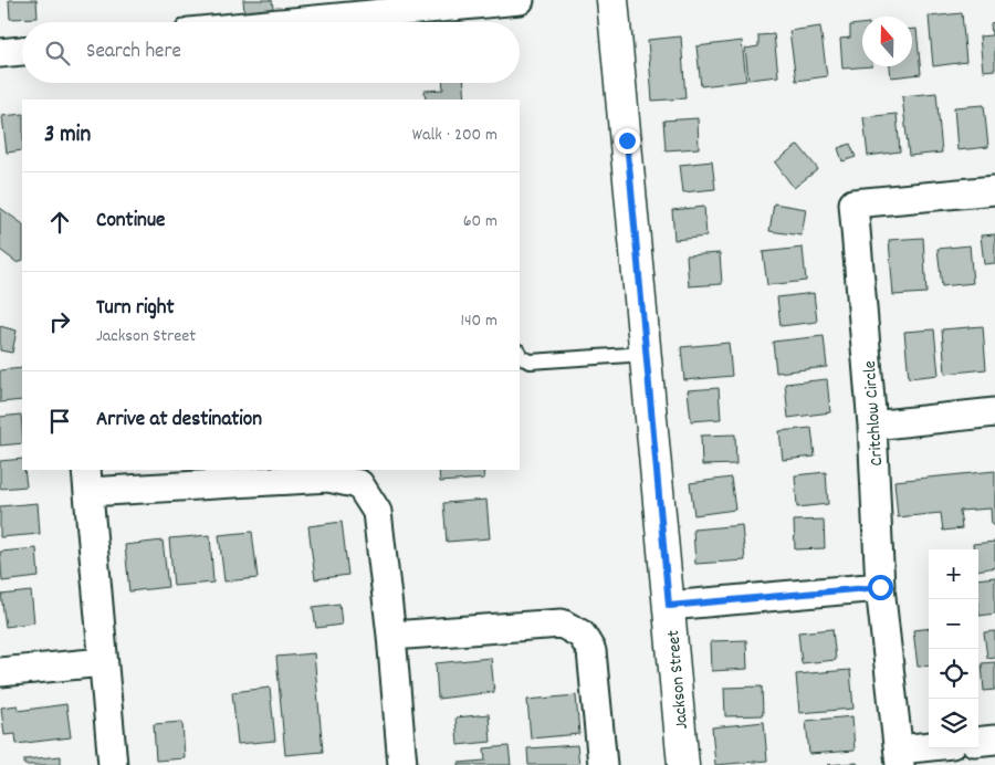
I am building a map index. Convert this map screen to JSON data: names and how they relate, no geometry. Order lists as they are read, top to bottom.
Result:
{
  "streets": {
    "street": ["Critchlow Circle", "Jackson Street"]
  },
  "north": "top",
  "page": {
    "search": "Search here",
    "heading": ["3 min", "Walk · 200 m"],
    "list": [
      ["Continue", "60 m"],
      ["Turn right", "Jackson Street", "140 m"],
      "Arrive at destination"
    ],
    "map_buttons": ["+", "−"]
  }
}
